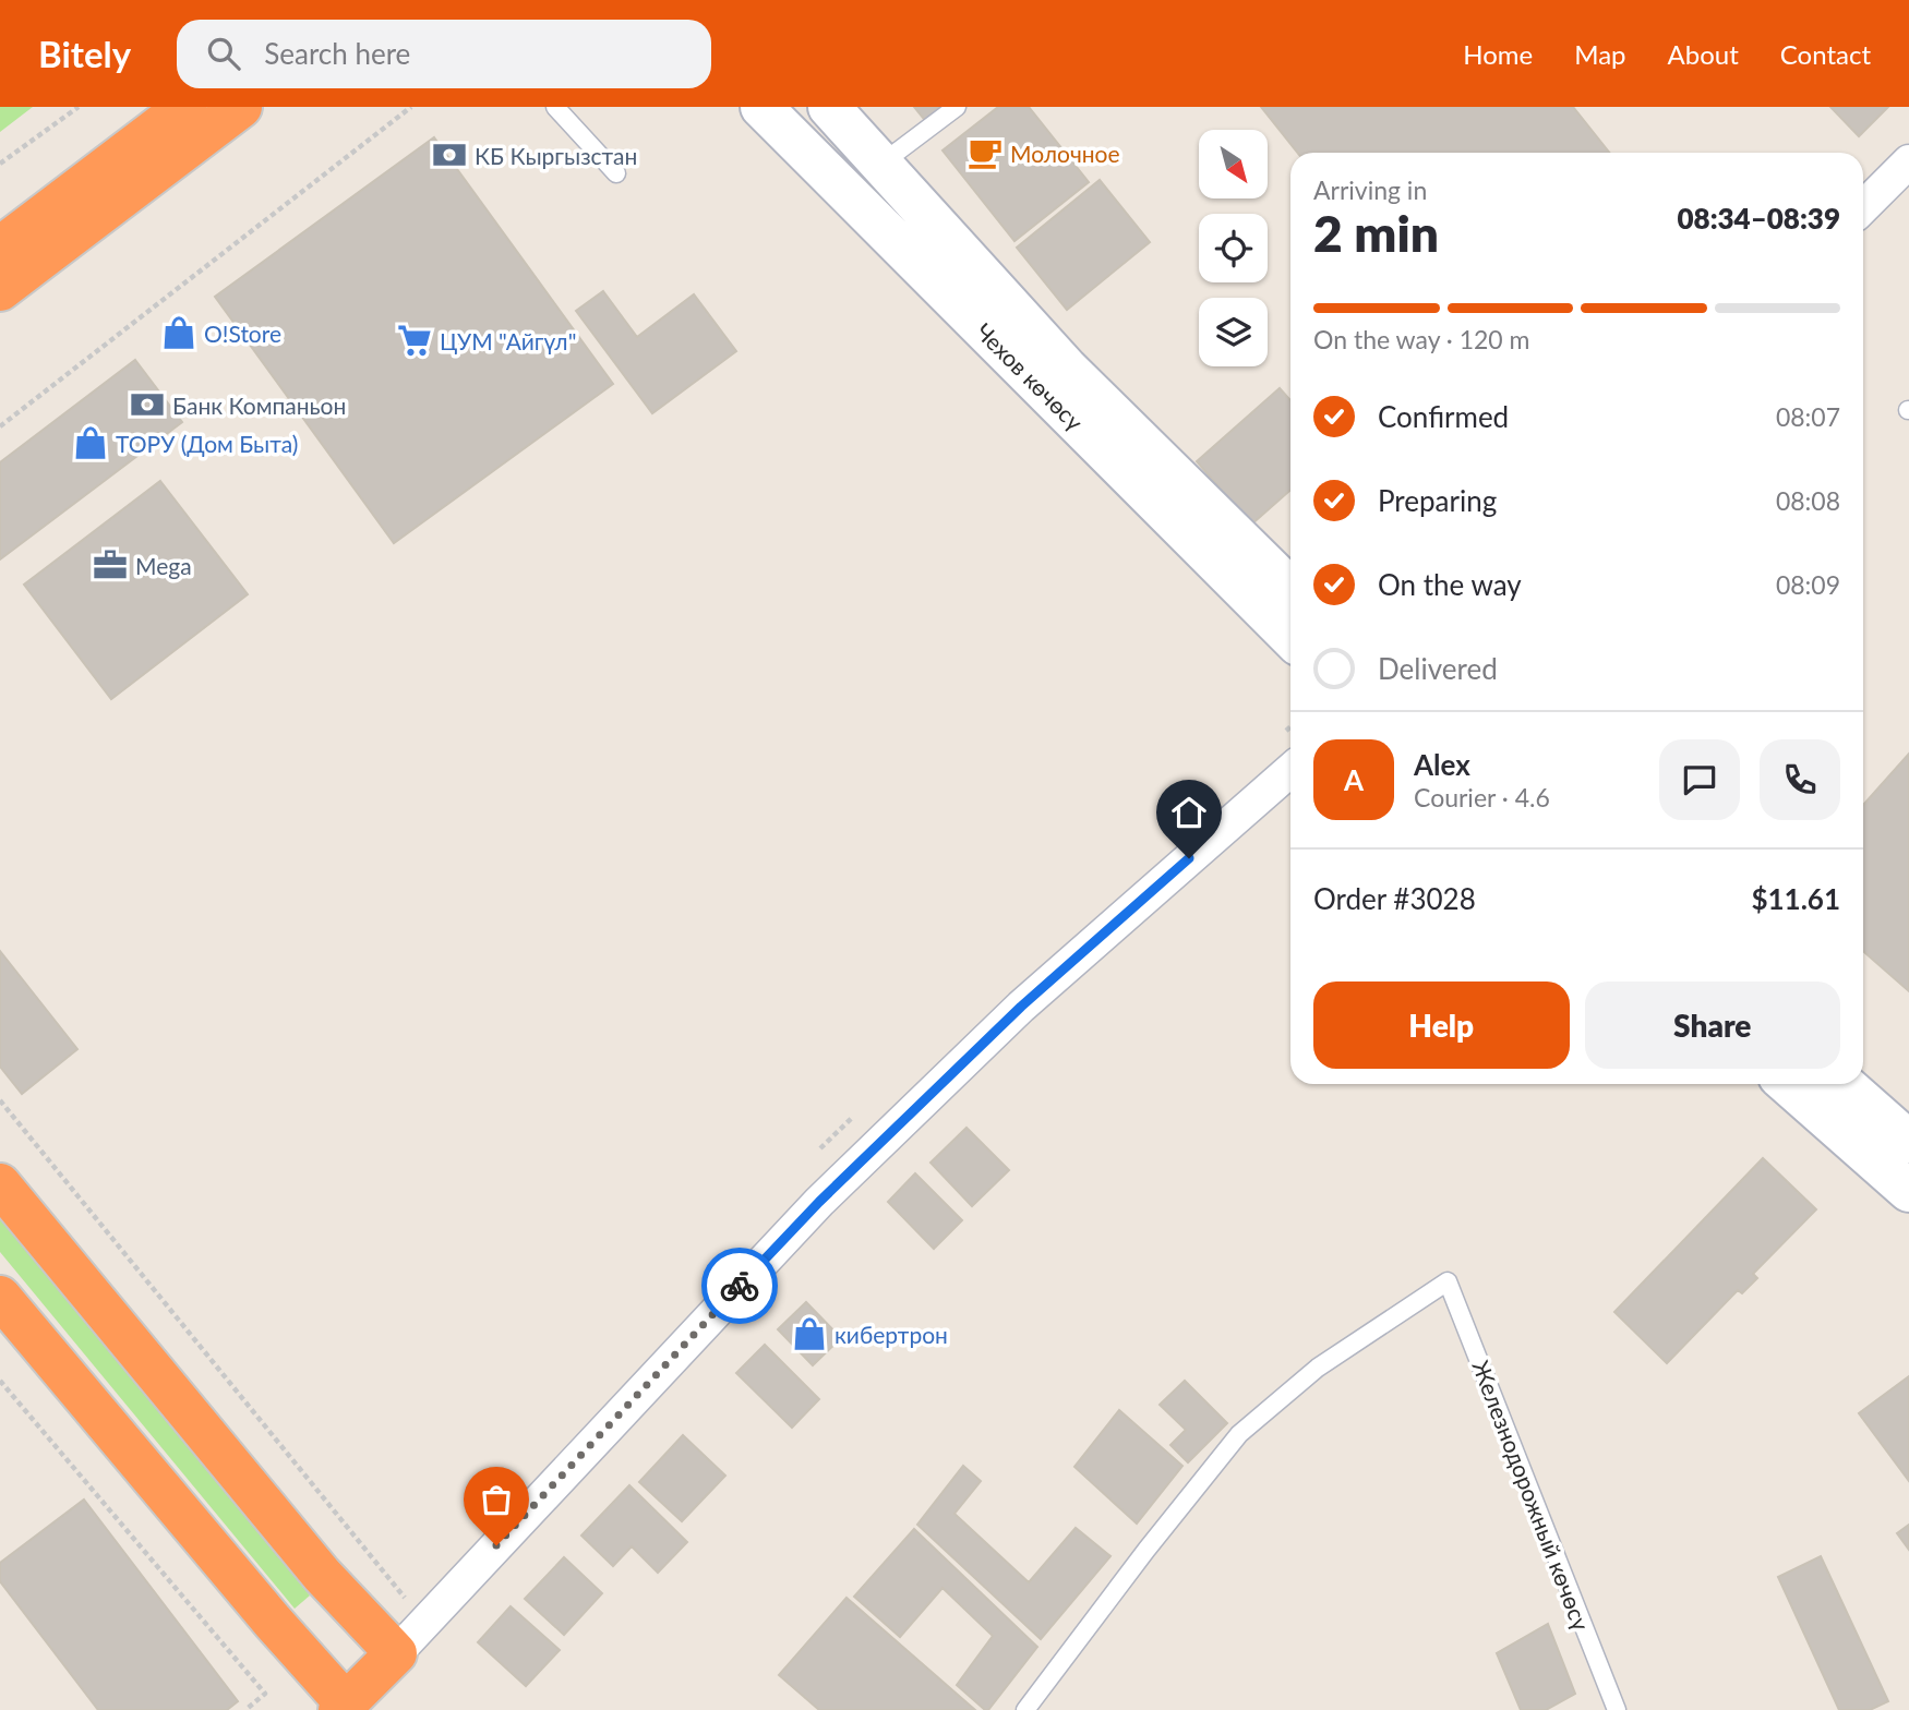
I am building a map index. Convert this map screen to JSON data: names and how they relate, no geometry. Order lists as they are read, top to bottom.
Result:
{
  "streets": {
    "street": ["Чехов көчөсү"],
    "lane": ["Железнодорожный көчөсү"]
  },
  "places": {
    "cafe": ["Молочное"],
    "bank": ["КБ Кыргызстан", "Банк Компаньон"],
    "shop": ["O!Store", "ТОРУ (Дом Быта)", "кибертрон"],
    "supermarket": ["ЦУМ \"Айгүл\""],
    "office": ["Mega"]
  },
  "north": "bottom right",
  "page": {
    "header": "Bitely",
    "search": "Search here",
    "nav": [
      "Home",
      "Map",
      "About",
      "Contact"
    ],
    "heading": ["2 min", "Arriving in", "08:34–08:39"],
    "panel": [
      "Alex",
      "Courier · 4.6",
      "Order #3028",
      "$11.61"
    ],
    "bar": "On the way · 120 m",
    "list": [
      ["Confirmed", "08:07"],
      ["Preparing", "08:08"],
      ["On the way", "08:09"],
      "Delivered"
    ],
    "round": "A",
    "buttons": ["Help", "Share"]
  }
}
